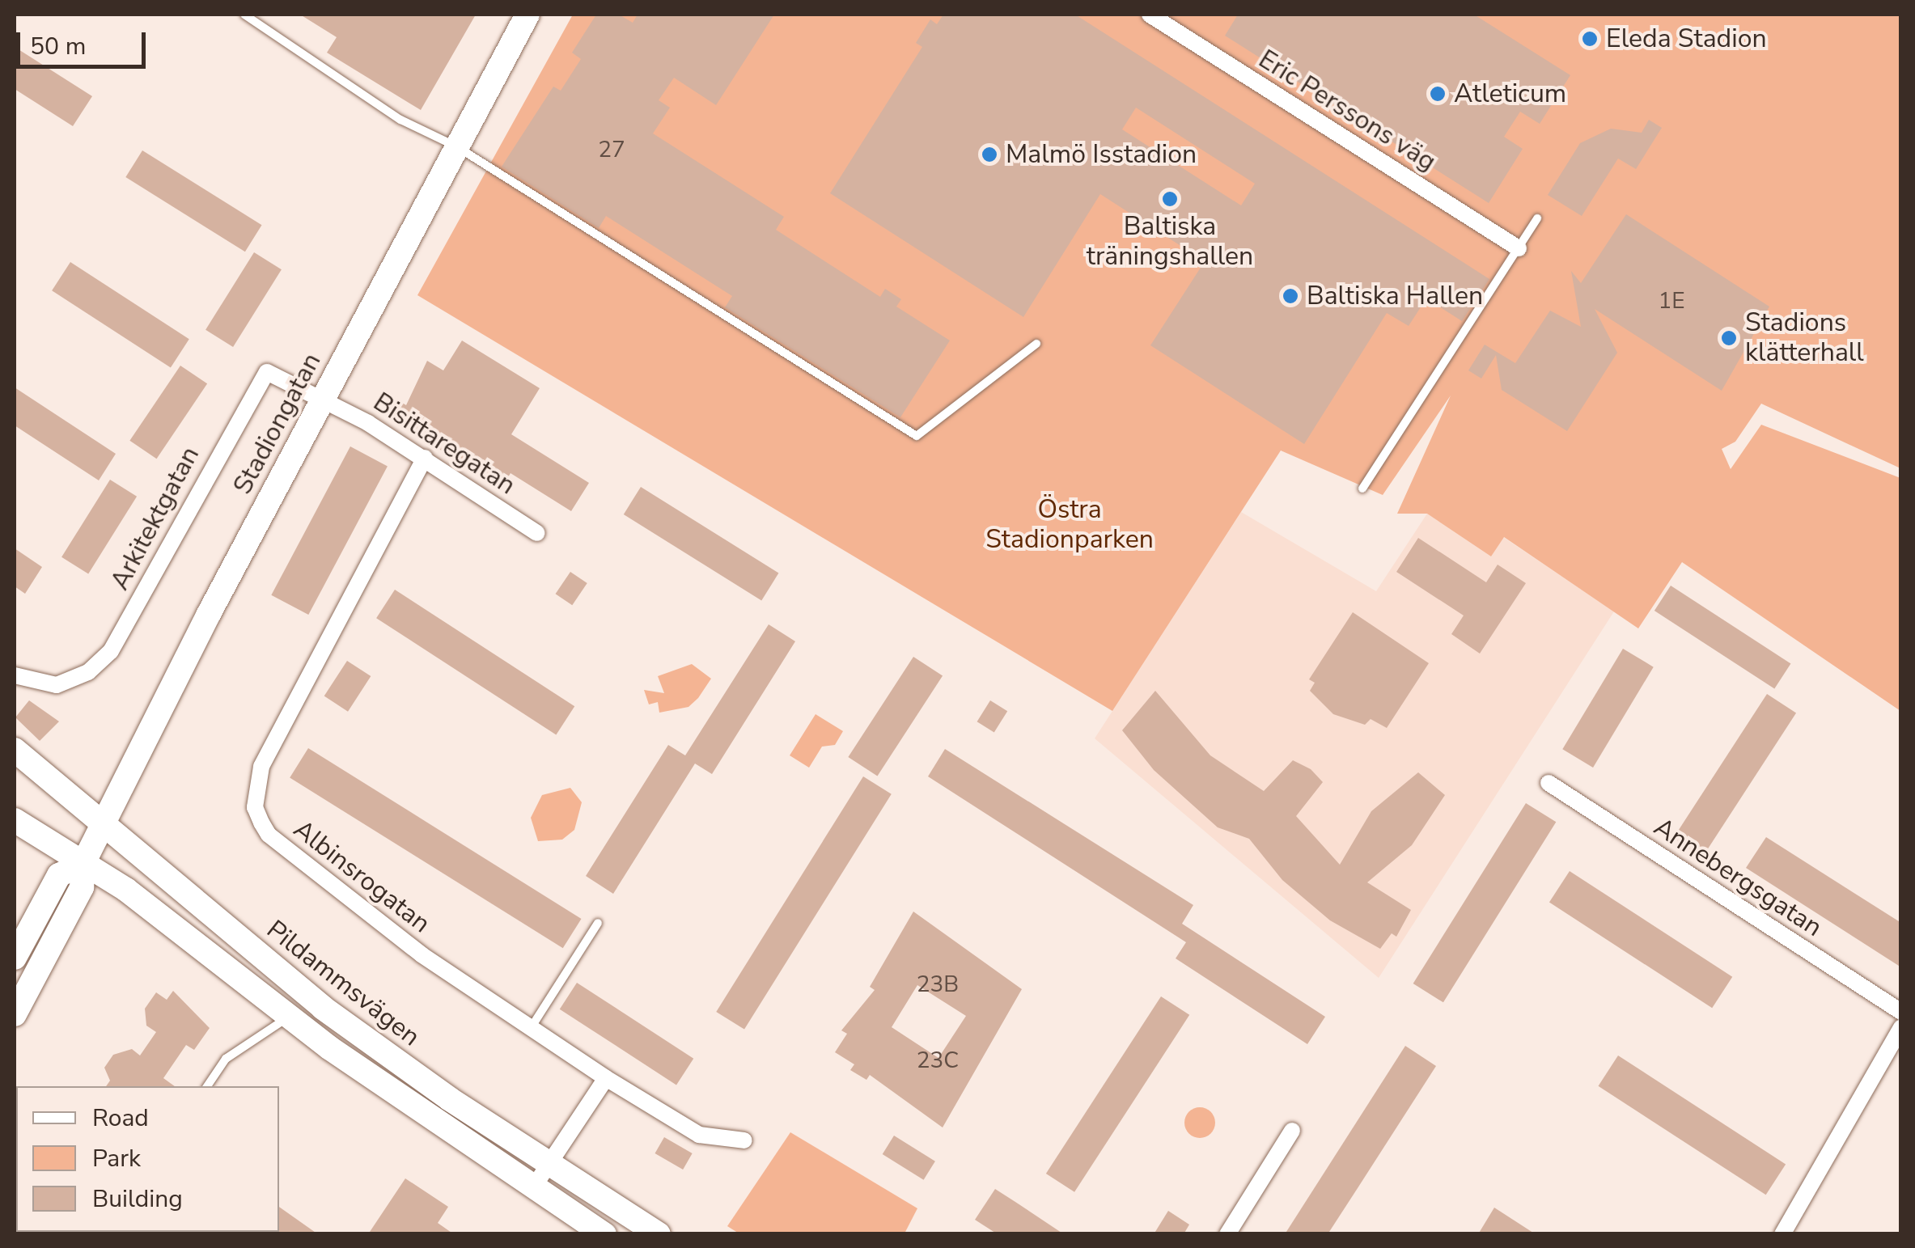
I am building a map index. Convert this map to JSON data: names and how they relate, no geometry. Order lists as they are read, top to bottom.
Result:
{
  "streets": {
    "main road": ["Stadiongatan", "Pildammsvägen"],
    "street": [
      "Eric Perssons väg",
      "Bisittaregatan",
      "Arkitektgatan",
      "Albinsrogatan",
      "Annebergsgatan"
    ]
  },
  "crossings": [
    ["Stadiongatan", "Bisittaregatan"],
    ["Stadiongatan", "Arkitektgatan"],
    ["Stadiongatan", "Pildammsvägen"],
    ["Bisittaregatan", "Arkitektgatan"],
    ["Bisittaregatan", "Albinsrogatan"]
  ],
  "parks": ["Östra Stadionparken"],
  "places": [
    "Eleda Stadion",
    "Atleticum",
    "Malmö Isstadion",
    "Baltiska träningshallen",
    "Baltiska Hallen",
    "Stadions klätterhall"
  ],
  "house_numbers": [
    "27",
    "1E",
    "23B",
    "23C"
  ],
  "legend": ["Road", "Park", "Building"],
  "scale_bar": "50 m"
}
